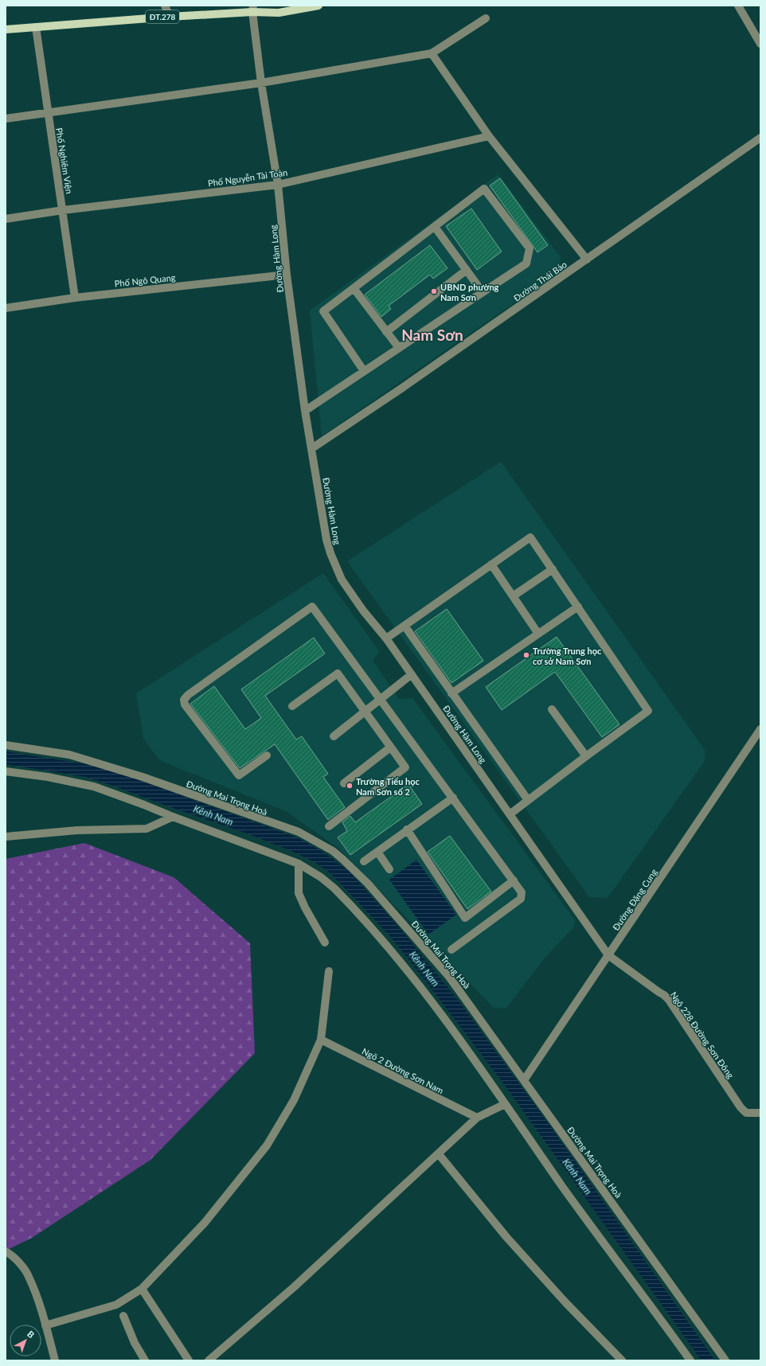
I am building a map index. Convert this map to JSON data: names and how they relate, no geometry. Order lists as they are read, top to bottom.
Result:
{
  "streets": {
    "main road": ["ĐT.278"],
    "street": [
      "Phố Nghiêm Viện",
      "Phố Nguyễn Tài Toàn",
      "Đường Hàm Long",
      "Phố Ngô Quang",
      "Đường Thái Bảo",
      "Đường Mai Trọng Hoà",
      "Đường Đặng Cung",
      "Ngõ 228 Đường Sơn Đông",
      "Ngõ 2 Đường Sơn Nam"
    ]
  },
  "crossings": [
    ["ĐT.278", "Phố Nghiêm Viện"],
    ["ĐT.278", "Đường Hàm Long"],
    ["Phố Nghiêm Viện", "Phố Nguyễn Tài Toàn"],
    ["Phố Nghiêm Viện", "Phố Ngô Quang"],
    ["Phố Nguyễn Tài Toàn", "Đường Hàm Long"],
    ["Đường Hàm Long", "Phố Ngô Quang"],
    ["Đường Hàm Long", "Đường Thái Bảo"],
    ["Đường Hàm Long", "Đường Đặng Cung"],
    ["Đường Hàm Long", "Ngõ 228 Đường Sơn Đông"],
    ["Đường Mai Trọng Hoà", "Đường Đặng Cung"],
    ["Đường Đặng Cung", "Ngõ 228 Đường Sơn Đông"]
  ],
  "districts": ["Nam Sơn"],
  "water": ["Kênh Nam"],
  "places": ["UBND phường Nam Sơn", "Trường Trung học cơ sở Nam Sơn", "Trường Tiểu học Nam Sơn số 2"],
  "north": "top right"
}
